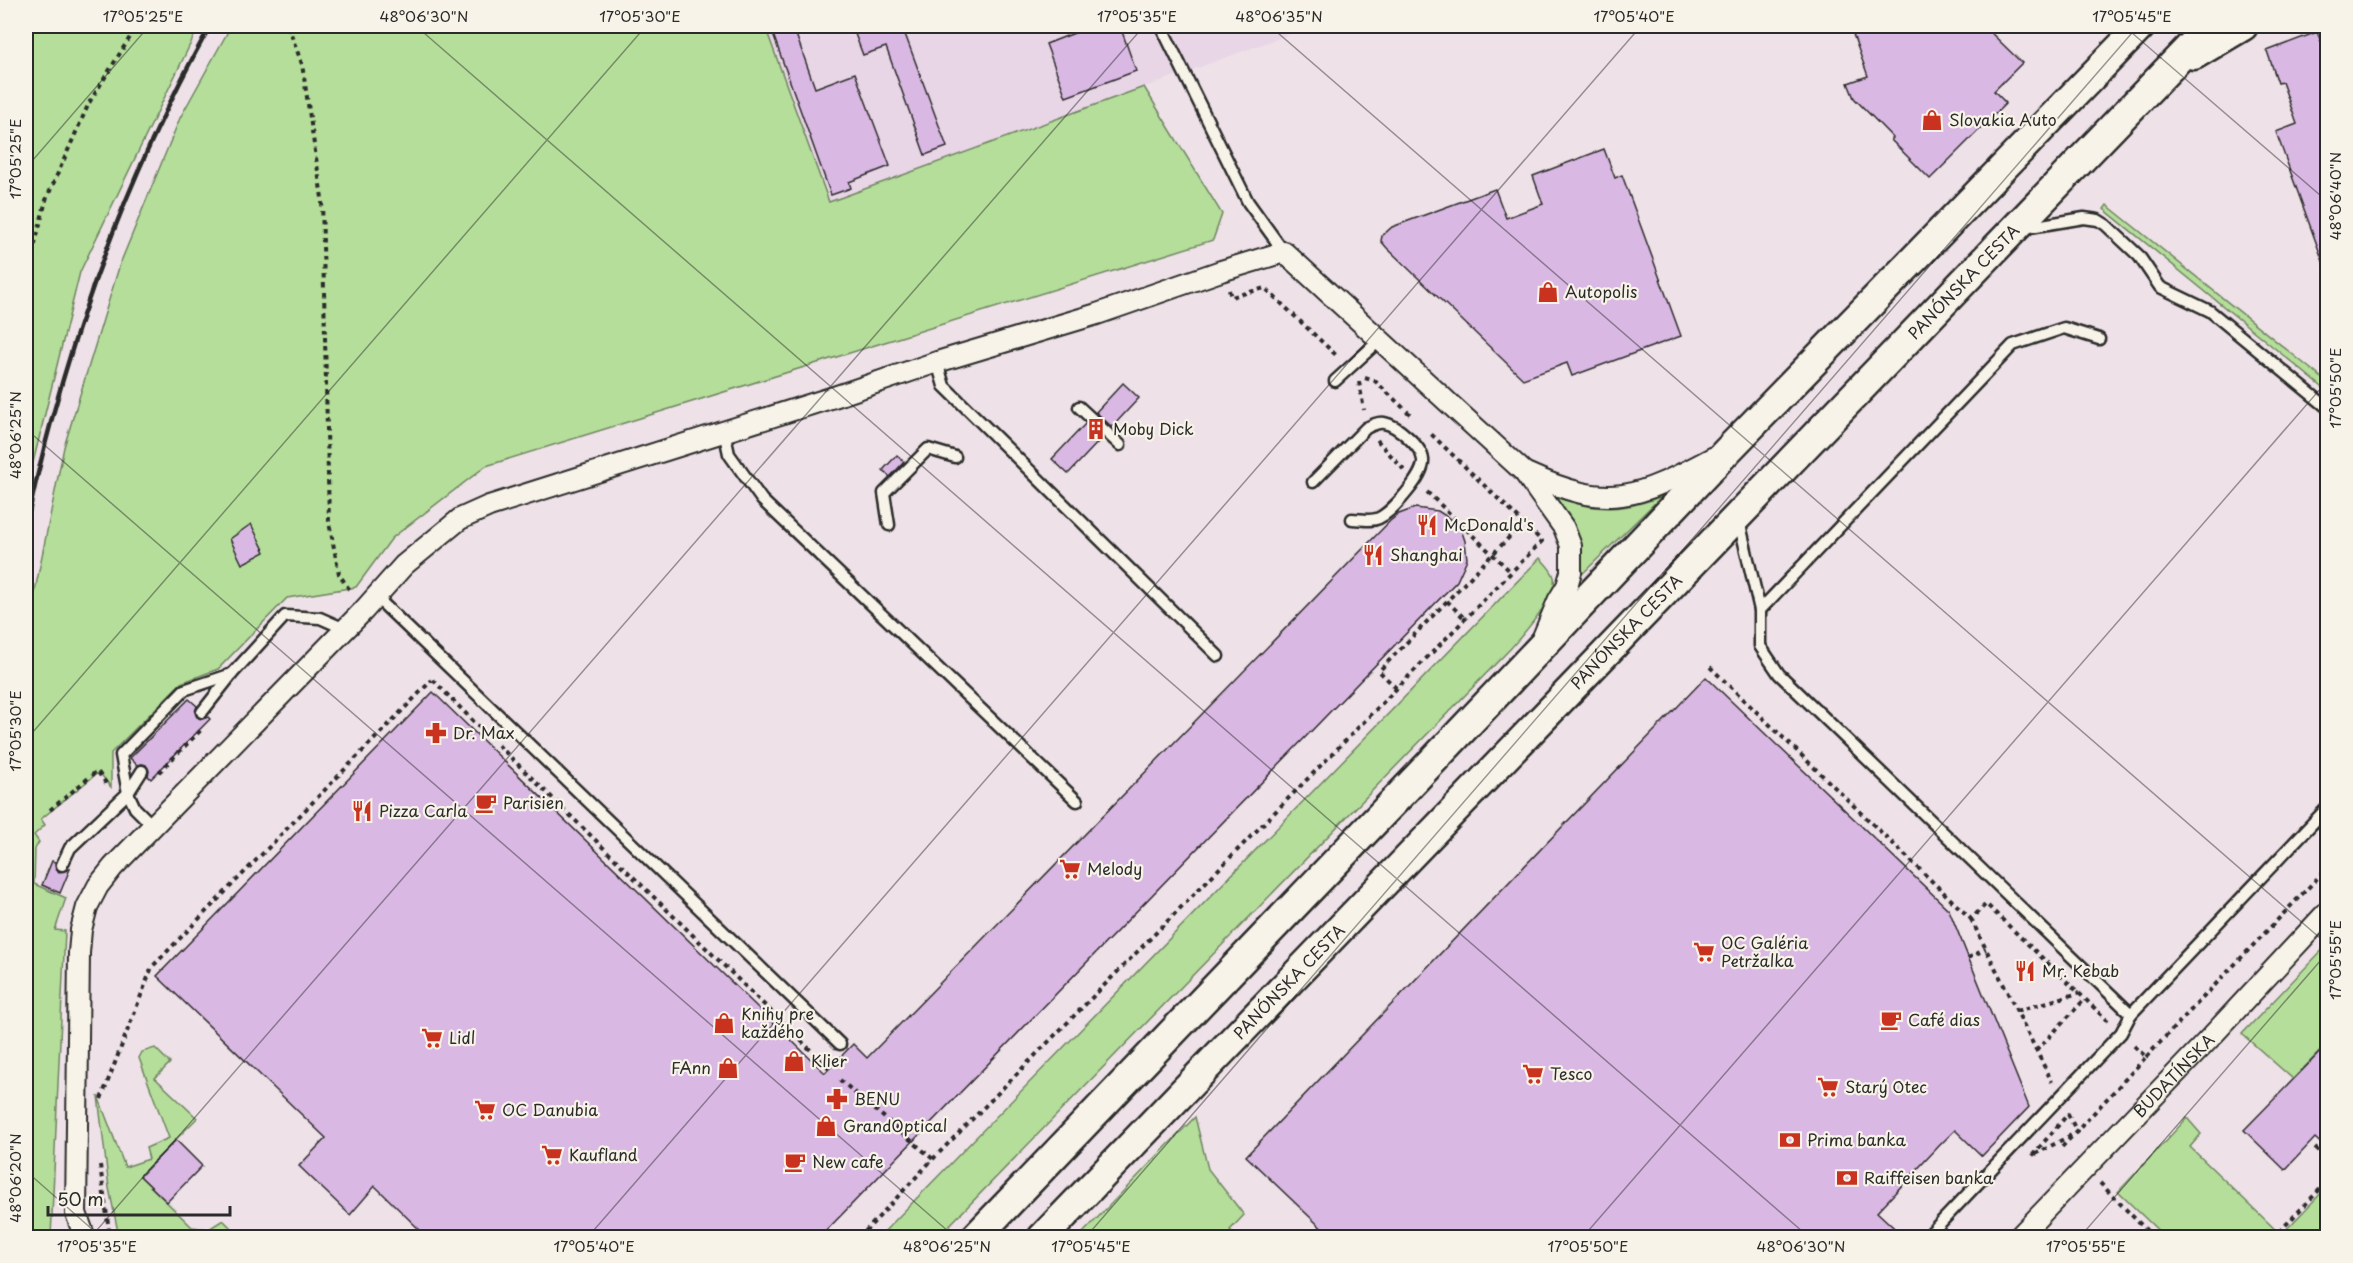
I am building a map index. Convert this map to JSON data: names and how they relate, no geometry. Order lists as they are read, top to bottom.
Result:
{
  "streets": {
    "main road": ["PANÓNSKA CESTA"],
    "street": ["BUDATÍNSKA"]
  },
  "places": {
    "shop": [
      "Slovakia Auto",
      "Autopolis",
      "Knihy pre každého",
      "Klier",
      "FAnn",
      "GrandOptical"
    ],
    "building": ["Moby Dick"],
    "restaurant": [
      "McDonald's",
      "Shanghai",
      "Pizza Carla",
      "Mr. Kebab"
    ],
    "pharmacy": ["Dr. Max", "BENU"],
    "cafe": ["Parisien", "Café dias", "New cafe"],
    "supermarket": [
      "Melody",
      "OC Galéria Petržalka",
      "Lidl",
      "Tesco",
      "Starý Otec",
      "OC Danubia",
      "Kaufland"
    ],
    "bank": ["Prima banka", "Raiffeisen banka"]
  },
  "scale_bar": "50 m",
  "coordinates": [
    "17°05'25\"E",
    "48°06'30\"N",
    "17°05'30\"E",
    "17°05'35\"E",
    "48°06'35\"N",
    "17°05'40\"E",
    "17°05'45\"E",
    "48°06'40\"N",
    "17°05'50\"E",
    "48°06'25\"N",
    "17°05'55\"E",
    "48°06'20\"N"
  ]
}
